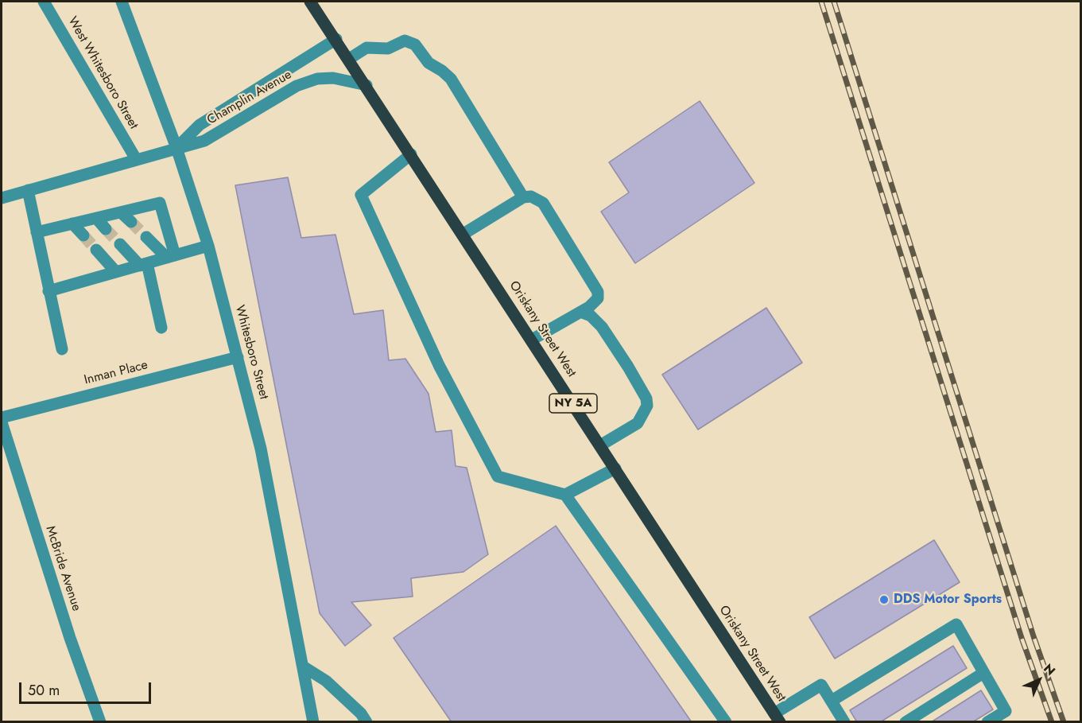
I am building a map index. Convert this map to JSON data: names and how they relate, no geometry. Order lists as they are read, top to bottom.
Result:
{
  "streets": {
    "main road": ["Oriskany Street West", "NY 5A"],
    "street": [
      "West Whitesboro Street",
      "Champlin Avenue",
      "Whitesboro Street",
      "Inman Place",
      "McBride Avenue"
    ]
  },
  "crossings": [
    ["West Whitesboro Street", "Champlin Avenue"],
    ["Champlin Avenue", "Oriskany Street West"],
    ["Champlin Avenue", "Whitesboro Street"],
    ["Whitesboro Street", "Inman Place"]
  ],
  "places": ["DDS Motor Sports"],
  "scale_bar": "50 m",
  "north": "top right"
}
